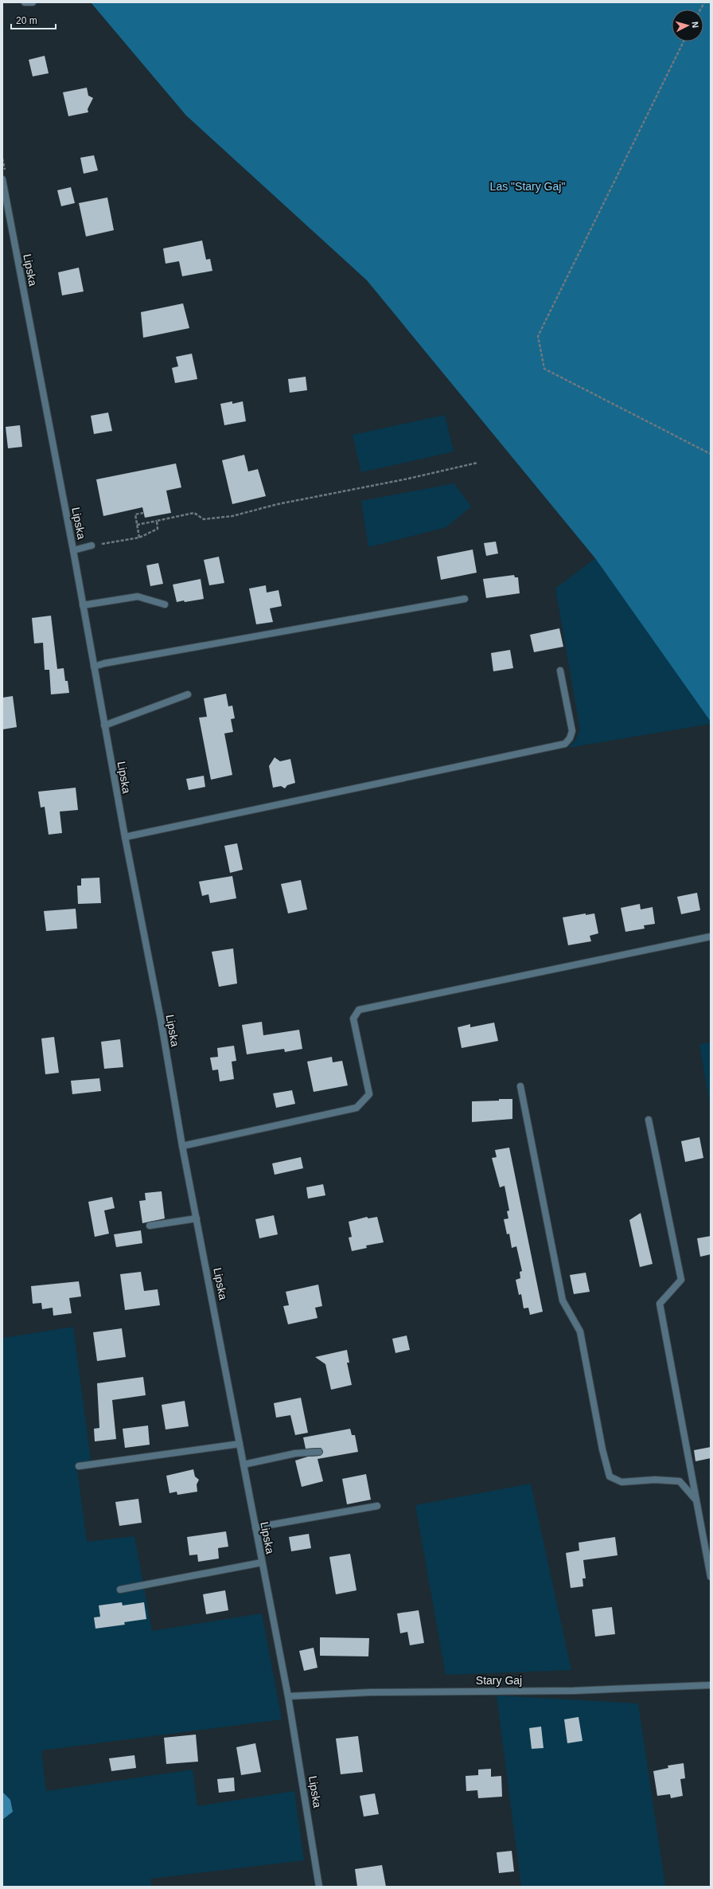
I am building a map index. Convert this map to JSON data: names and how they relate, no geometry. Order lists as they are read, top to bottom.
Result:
{
  "streets": {
    "street": ["Lipska", "Stary Gaj"]
  },
  "crossings": [
    ["Lipska", "Stary Gaj"]
  ],
  "parks": ["Las \"Stary Gaj\""],
  "scale_bar": "20 m",
  "north": "right"
}
